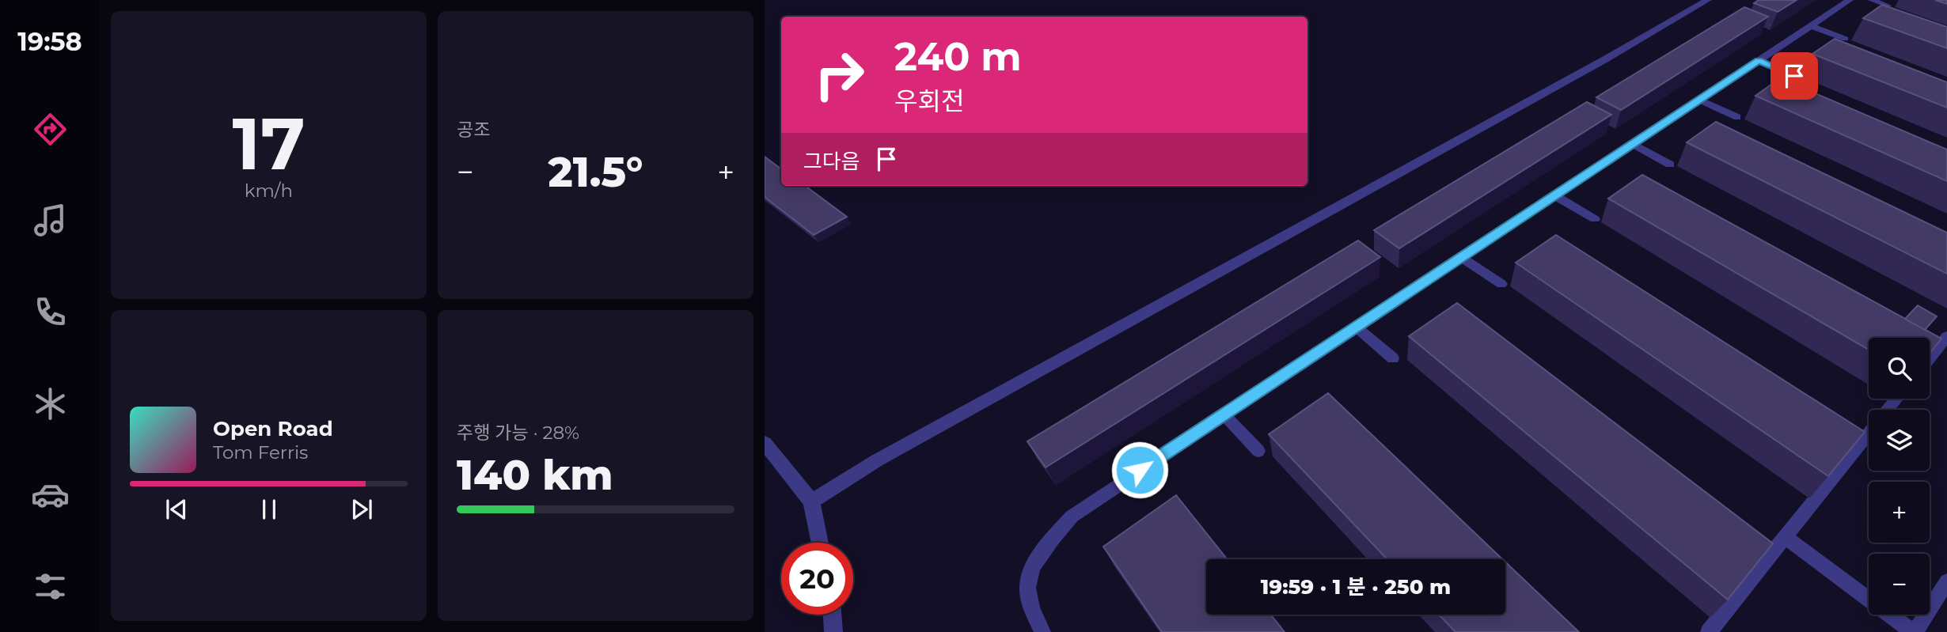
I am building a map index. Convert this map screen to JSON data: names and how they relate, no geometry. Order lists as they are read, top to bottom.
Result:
{
  "page": {
    "tabs": "19:58",
    "tile": [
      ["17", "km/h"],
      "공조",
      ["주행 가능 · 28%", "140 km"]
    ],
    "turn": ["240 m", "우회전"],
    "then": "그다음",
    "heat": ["−", "21.5°", "+"],
    "map_buttons": ["+", "−"],
    "song": ["Open Road", "Tom Ferris"],
    "limit": "20",
    "trip": "19:59 · 1 분 · 250 m"
  }
}
